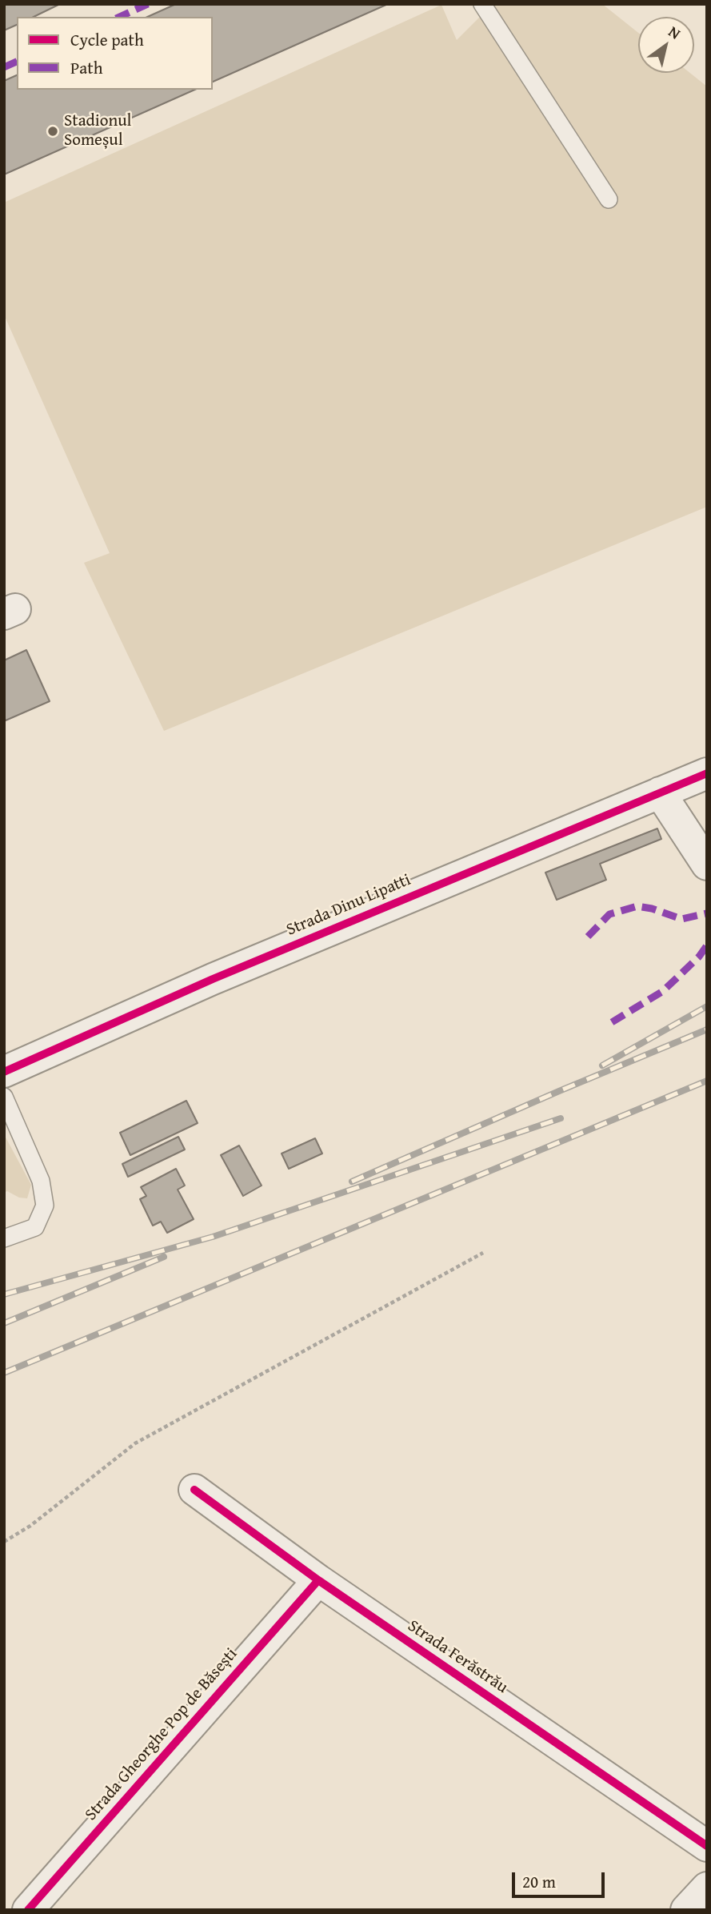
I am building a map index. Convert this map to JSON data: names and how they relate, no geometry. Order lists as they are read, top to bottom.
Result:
{
  "streets": {
    "street": ["Strada Dinu Lipatti", "Strada Ferăstrău", "Strada Gheorghe Pop de Băsești"]
  },
  "crossings": [
    ["Strada Ferăstrău", "Strada Gheorghe Pop de Băsești"]
  ],
  "places": ["Stadionul Someșul"],
  "legend": ["Cycle path", "Path"],
  "scale_bar": "20 m",
  "north": "top right"
}
